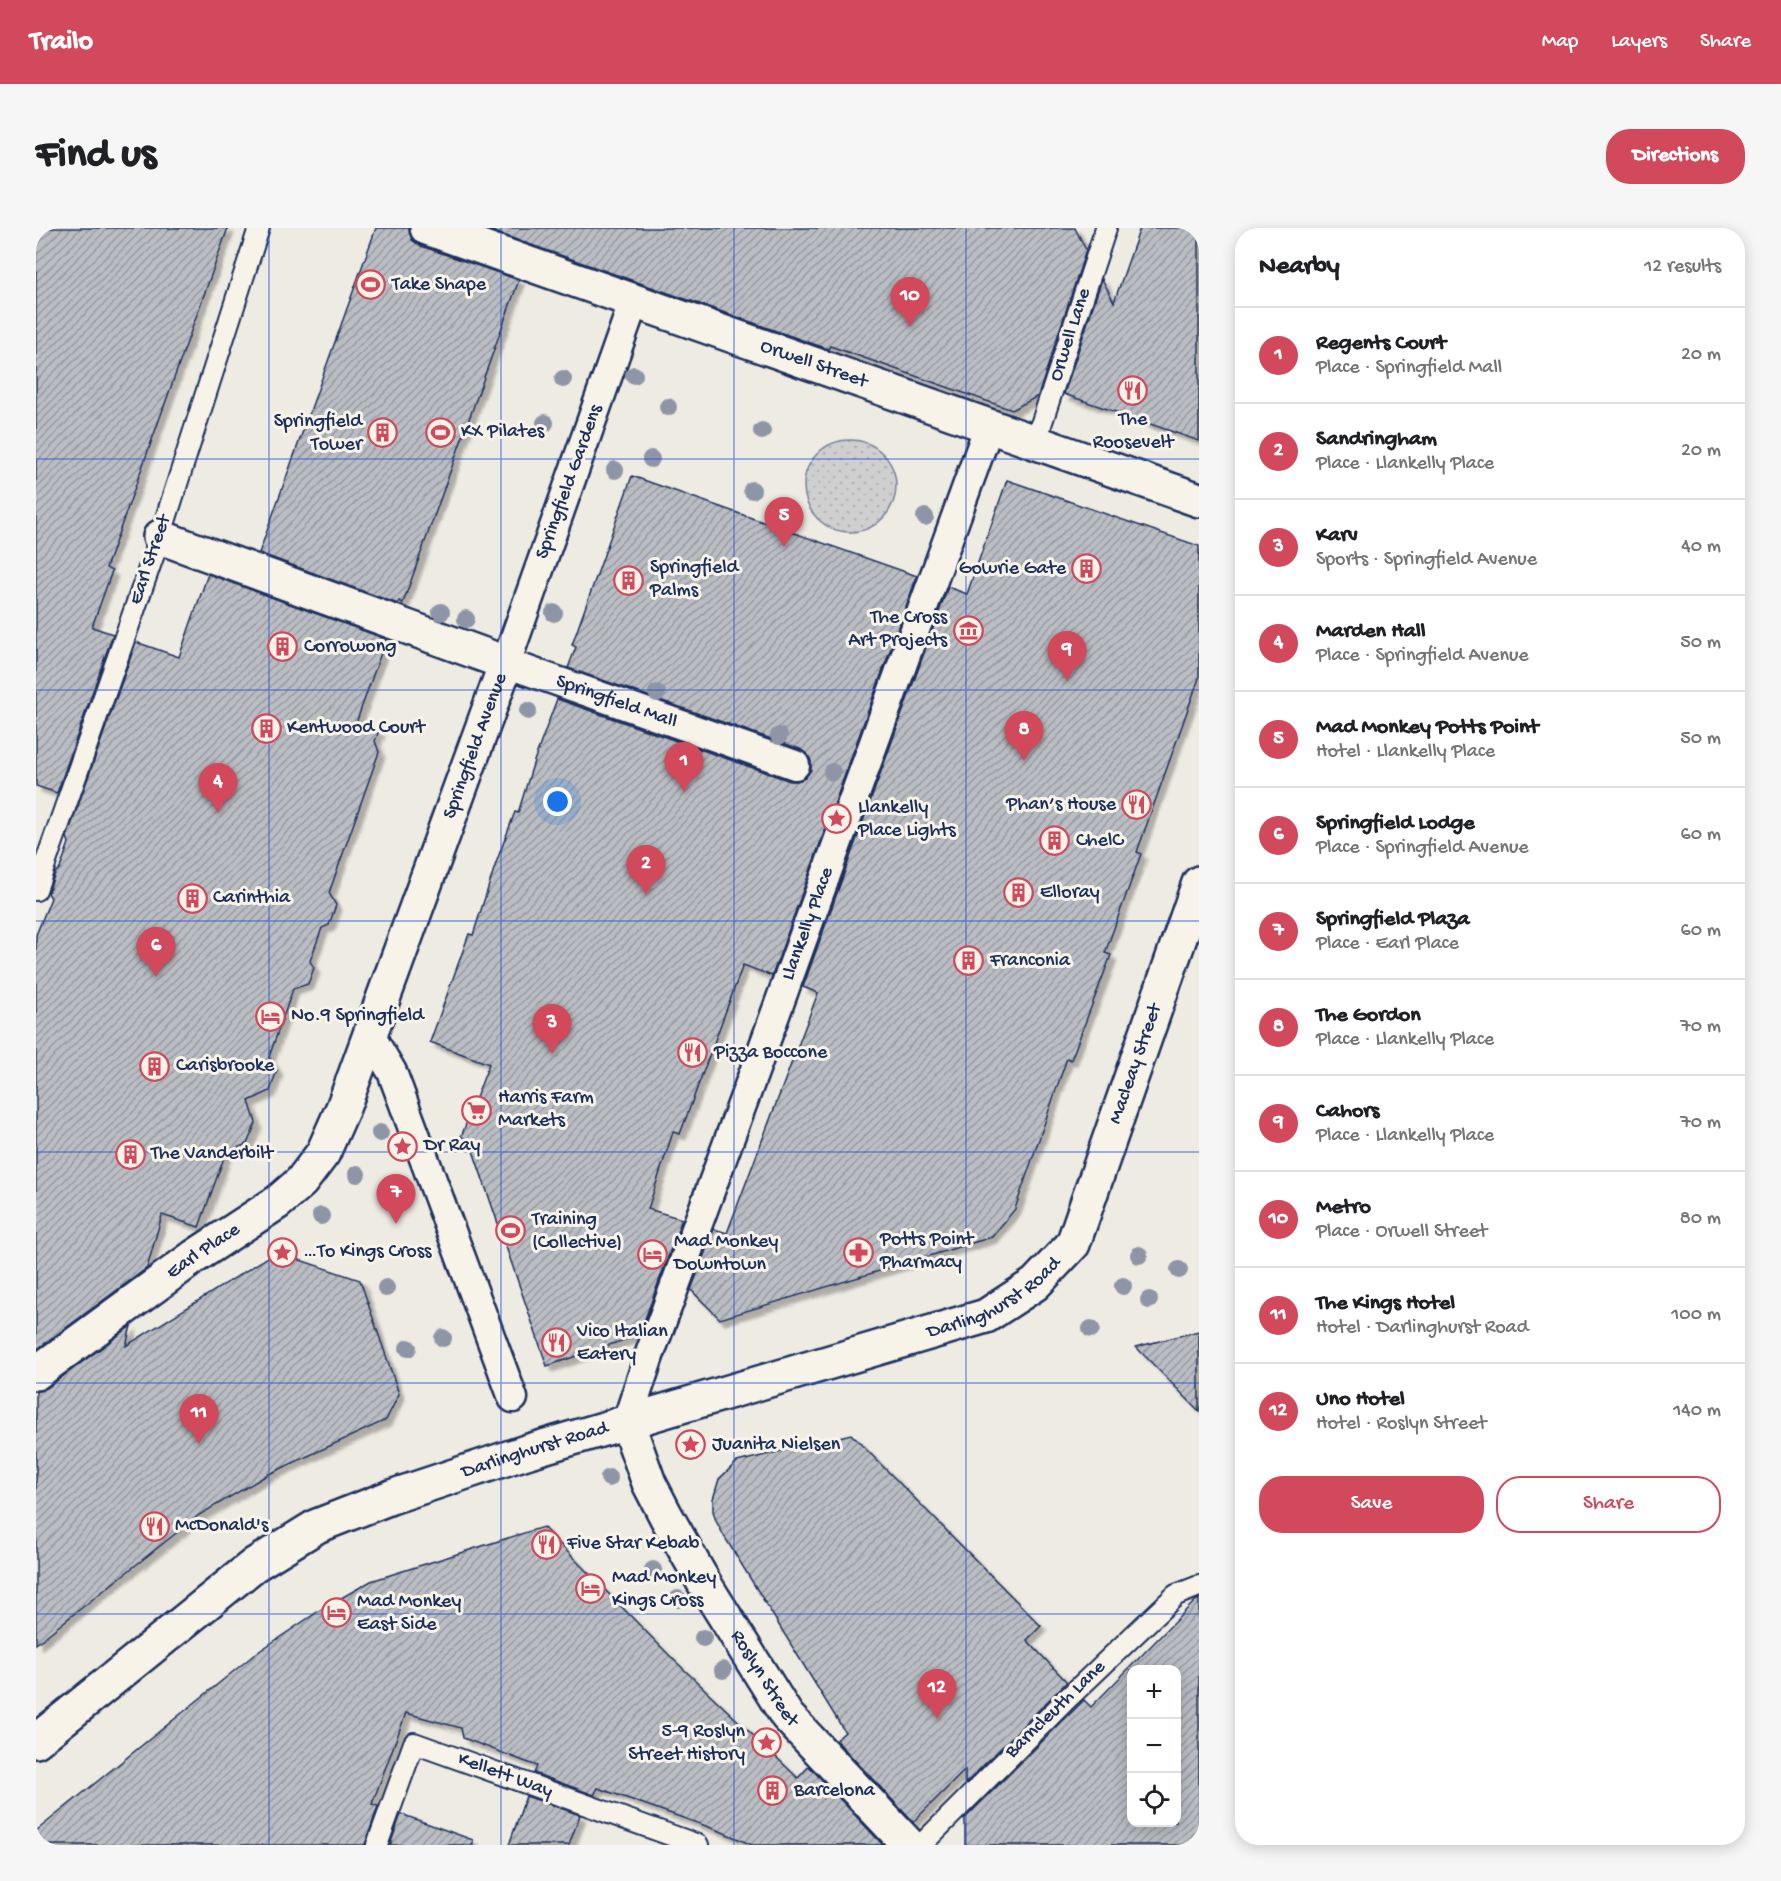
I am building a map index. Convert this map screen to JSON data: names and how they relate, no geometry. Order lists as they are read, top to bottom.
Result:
{
  "streets": {
    "street": [
      "Orwell Street",
      "Springfield Gardens",
      "Springfield Mall",
      "Springfield Avenue",
      "Llankelly Place",
      "Macleay Street",
      "Earl Place",
      "Darlinghurst Road",
      "Roslyn Street"
    ],
    "lane": [
      "Orwell Lane",
      "Earl Street",
      "Barncleuth Lane",
      "Kellett Way"
    ]
  },
  "crossings": [
    ["Orwell Lane", "Orwell Street"],
    ["Orwell Street", "Springfield Gardens"],
    ["Orwell Street", "Llankelly Place"],
    ["Springfield Gardens", "Springfield Mall"],
    ["Springfield Gardens", "Springfield Avenue"],
    ["Earl Street", "Springfield Avenue"],
    ["Springfield Mall", "Springfield Avenue"],
    ["Springfield Avenue", "Earl Place"],
    ["Llankelly Place", "Darlinghurst Road"],
    ["Llankelly Place", "Roslyn Street"],
    ["Macleay Street", "Darlinghurst Road"],
    ["Darlinghurst Road", "Roslyn Street"]
  ],
  "places": {
    "sports": ["Take Shape", "KX Pilates", "Training (Collective)"],
    "restaurant": [
      "The Roosevelt",
      "Phan’s House",
      "Pizza Boccone",
      "Vico Italian Eatery",
      "McDonald's",
      "Five Star Kebab"
    ],
    "building": [
      "Springfield Tower",
      "Gowrie Gate",
      "Springfield Palms",
      "Corrowong",
      "Kentwood Court",
      "ChelC",
      "Elloray",
      "Carinthia",
      "Franconia",
      "Carisbrooke",
      "The Vanderbilt",
      "Barcelona"
    ],
    "museum": ["The Cross Art Projects"],
    "place": [
      "Llankelly Place Lights",
      "Dr Ray",
      "…To Kings Cross",
      "Juanita Nielsen",
      "5-9 Roslyn Street History"
    ],
    "hotel": [
      "No.9 Springfield",
      "Mad Monkey Downtown",
      "Mad Monkey Kings Cross",
      "Mad Monkey East Side"
    ],
    "supermarket": ["Harris Farm Markets"],
    "pharmacy": ["Potts Point Pharmacy"]
  },
  "page": {
    "header": "Trailo",
    "nav": ["Map", "Layers", "Share"],
    "buttons": [
      "Directions",
      ["Save", "Share"]
    ],
    "title": "Find us",
    "heading": ["Nearby", "12 results"],
    "pins": [
      "10",
      "5",
      "9",
      "8",
      "1",
      "4",
      "2",
      "6",
      "3",
      "7",
      "11",
      "12"
    ],
    "list": [
      {
        "mark": "1",
        "name": "Regents Court",
        "note": "Place · Springfield Mall",
        "value": "20 m"
      },
      {
        "mark": "2",
        "name": "Sandringham",
        "note": "Place · Llankelly Place",
        "value": "20 m"
      },
      {
        "mark": "3",
        "name": "Karv",
        "note": "Sports · Springfield Avenue",
        "value": "40 m"
      },
      {
        "mark": "4",
        "name": "Marden Hall",
        "note": "Place · Springfield Avenue",
        "value": "50 m"
      },
      {
        "mark": "5",
        "name": "Mad Monkey Potts Point",
        "note": "Hotel · Llankelly Place",
        "value": "50 m"
      },
      {
        "mark": "6",
        "name": "Springfield Lodge",
        "note": "Place · Springfield Avenue",
        "value": "60 m"
      },
      {
        "mark": "7",
        "name": "Springfield Plaza",
        "note": "Place · Earl Place",
        "value": "60 m"
      },
      {
        "mark": "8",
        "name": "The Gordon",
        "note": "Place · Llankelly Place",
        "value": "70 m"
      },
      {
        "mark": "9",
        "name": "Cahors",
        "note": "Place · Llankelly Place",
        "value": "70 m"
      },
      {
        "mark": "10",
        "name": "Metro",
        "note": "Place · Orwell Street",
        "value": "80 m"
      },
      {
        "mark": "11",
        "name": "The Kings Hotel",
        "note": "Hotel · Darlinghurst Road",
        "value": "100 m"
      },
      {
        "mark": "12",
        "name": "Uno Hotel",
        "note": "Hotel · Roslyn Street",
        "value": "140 m"
      }
    ],
    "map_buttons": ["+", "−"]
  }
}
